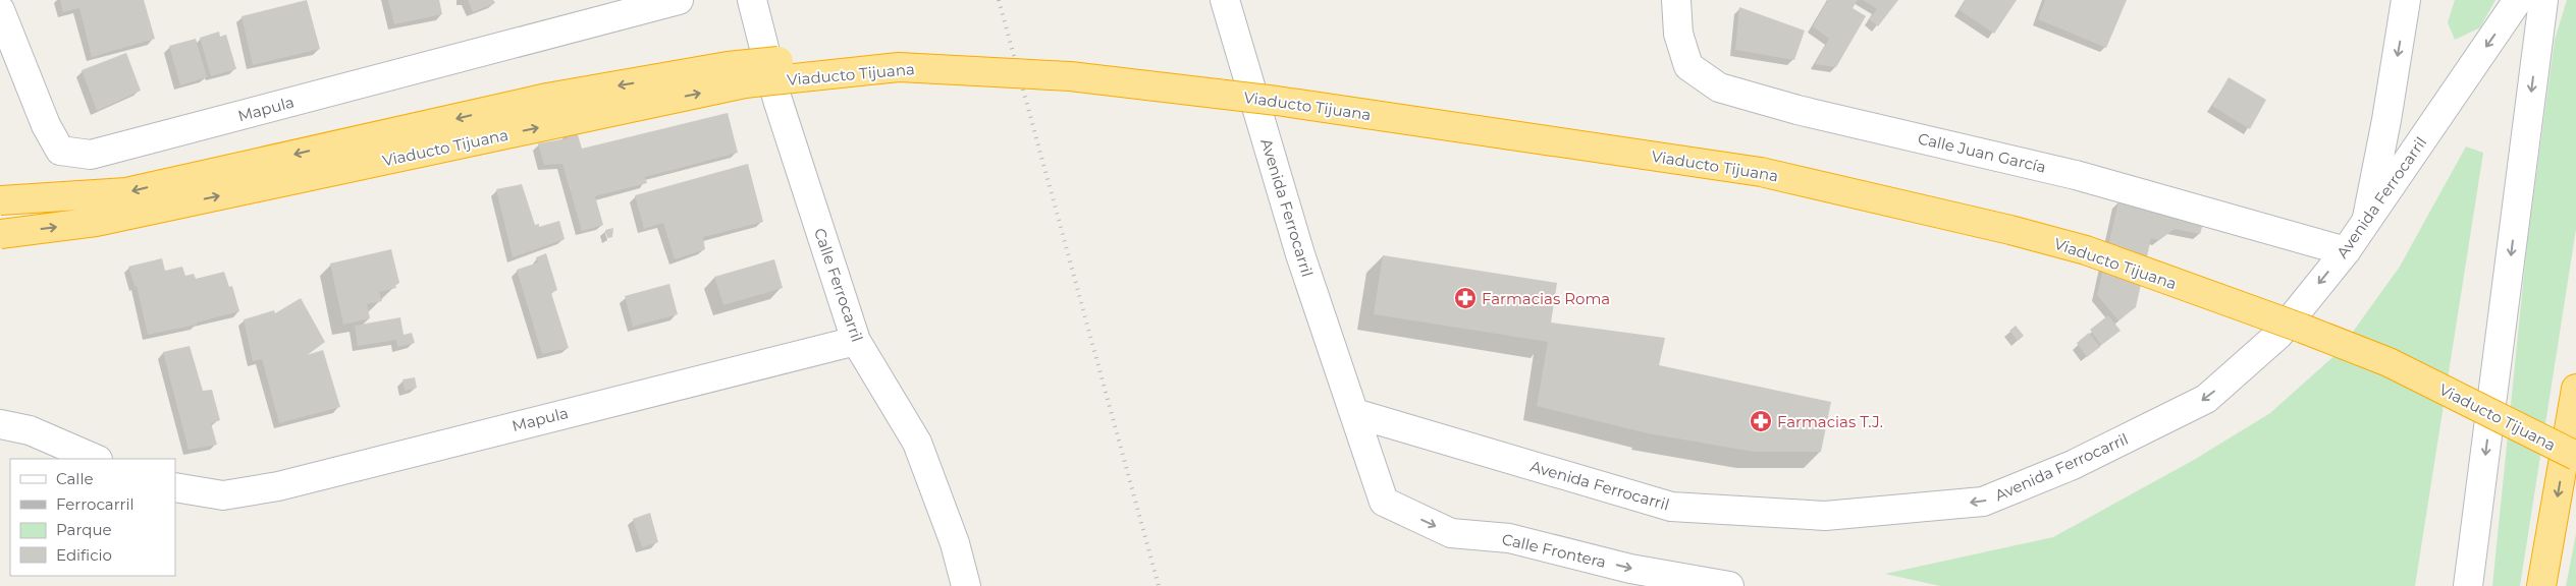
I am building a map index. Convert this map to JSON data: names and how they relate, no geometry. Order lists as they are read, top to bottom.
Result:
{
  "streets": {
    "highway": ["Viaducto Tijuana"],
    "street": [
      "Mapula",
      "Calle Juan García",
      "Avenida Ferrocarril",
      "Calle Ferrocarril",
      "Calle Frontera"
    ]
  },
  "crossings": [
    ["Mapula", "Calle Ferrocarril"],
    ["Calle Juan García", "Avenida Ferrocarril"],
    ["Avenida Ferrocarril", "Calle Frontera"]
  ],
  "one_way": ["Avenida Ferrocarril", "Calle Frontera"],
  "places": {
    "pharmacy": ["Farmacias Roma", "Farmacias T.J."]
  },
  "legend": [
    "Calle",
    "Ferrocarril",
    "Parque",
    "Edificio"
  ]
}
